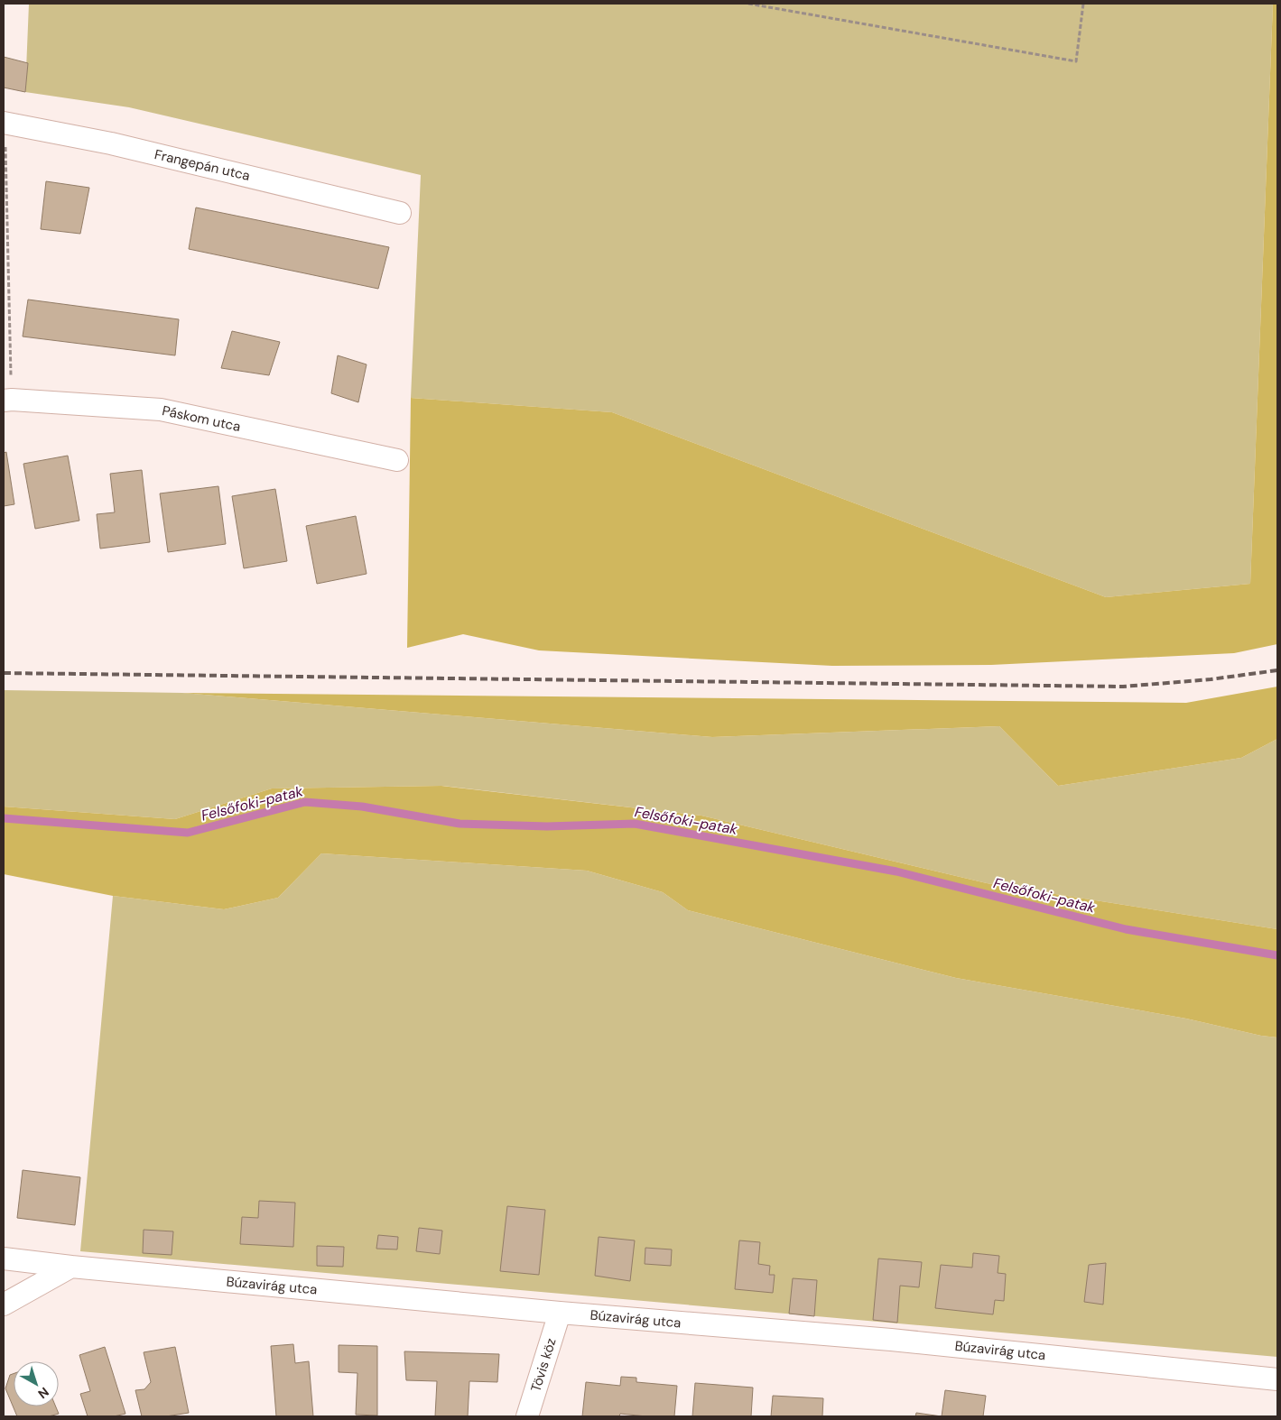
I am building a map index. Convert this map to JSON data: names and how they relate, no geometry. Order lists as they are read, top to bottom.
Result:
{
  "streets": {
    "street": [
      "Frangepán utca",
      "Páskom utca",
      "Búzavirág utca",
      "Tövis köz"
    ]
  },
  "crossings": [
    ["Búzavirág utca", "Tövis köz"]
  ],
  "water": ["Felsőfoki-patak"],
  "north": "bottom right"
}
